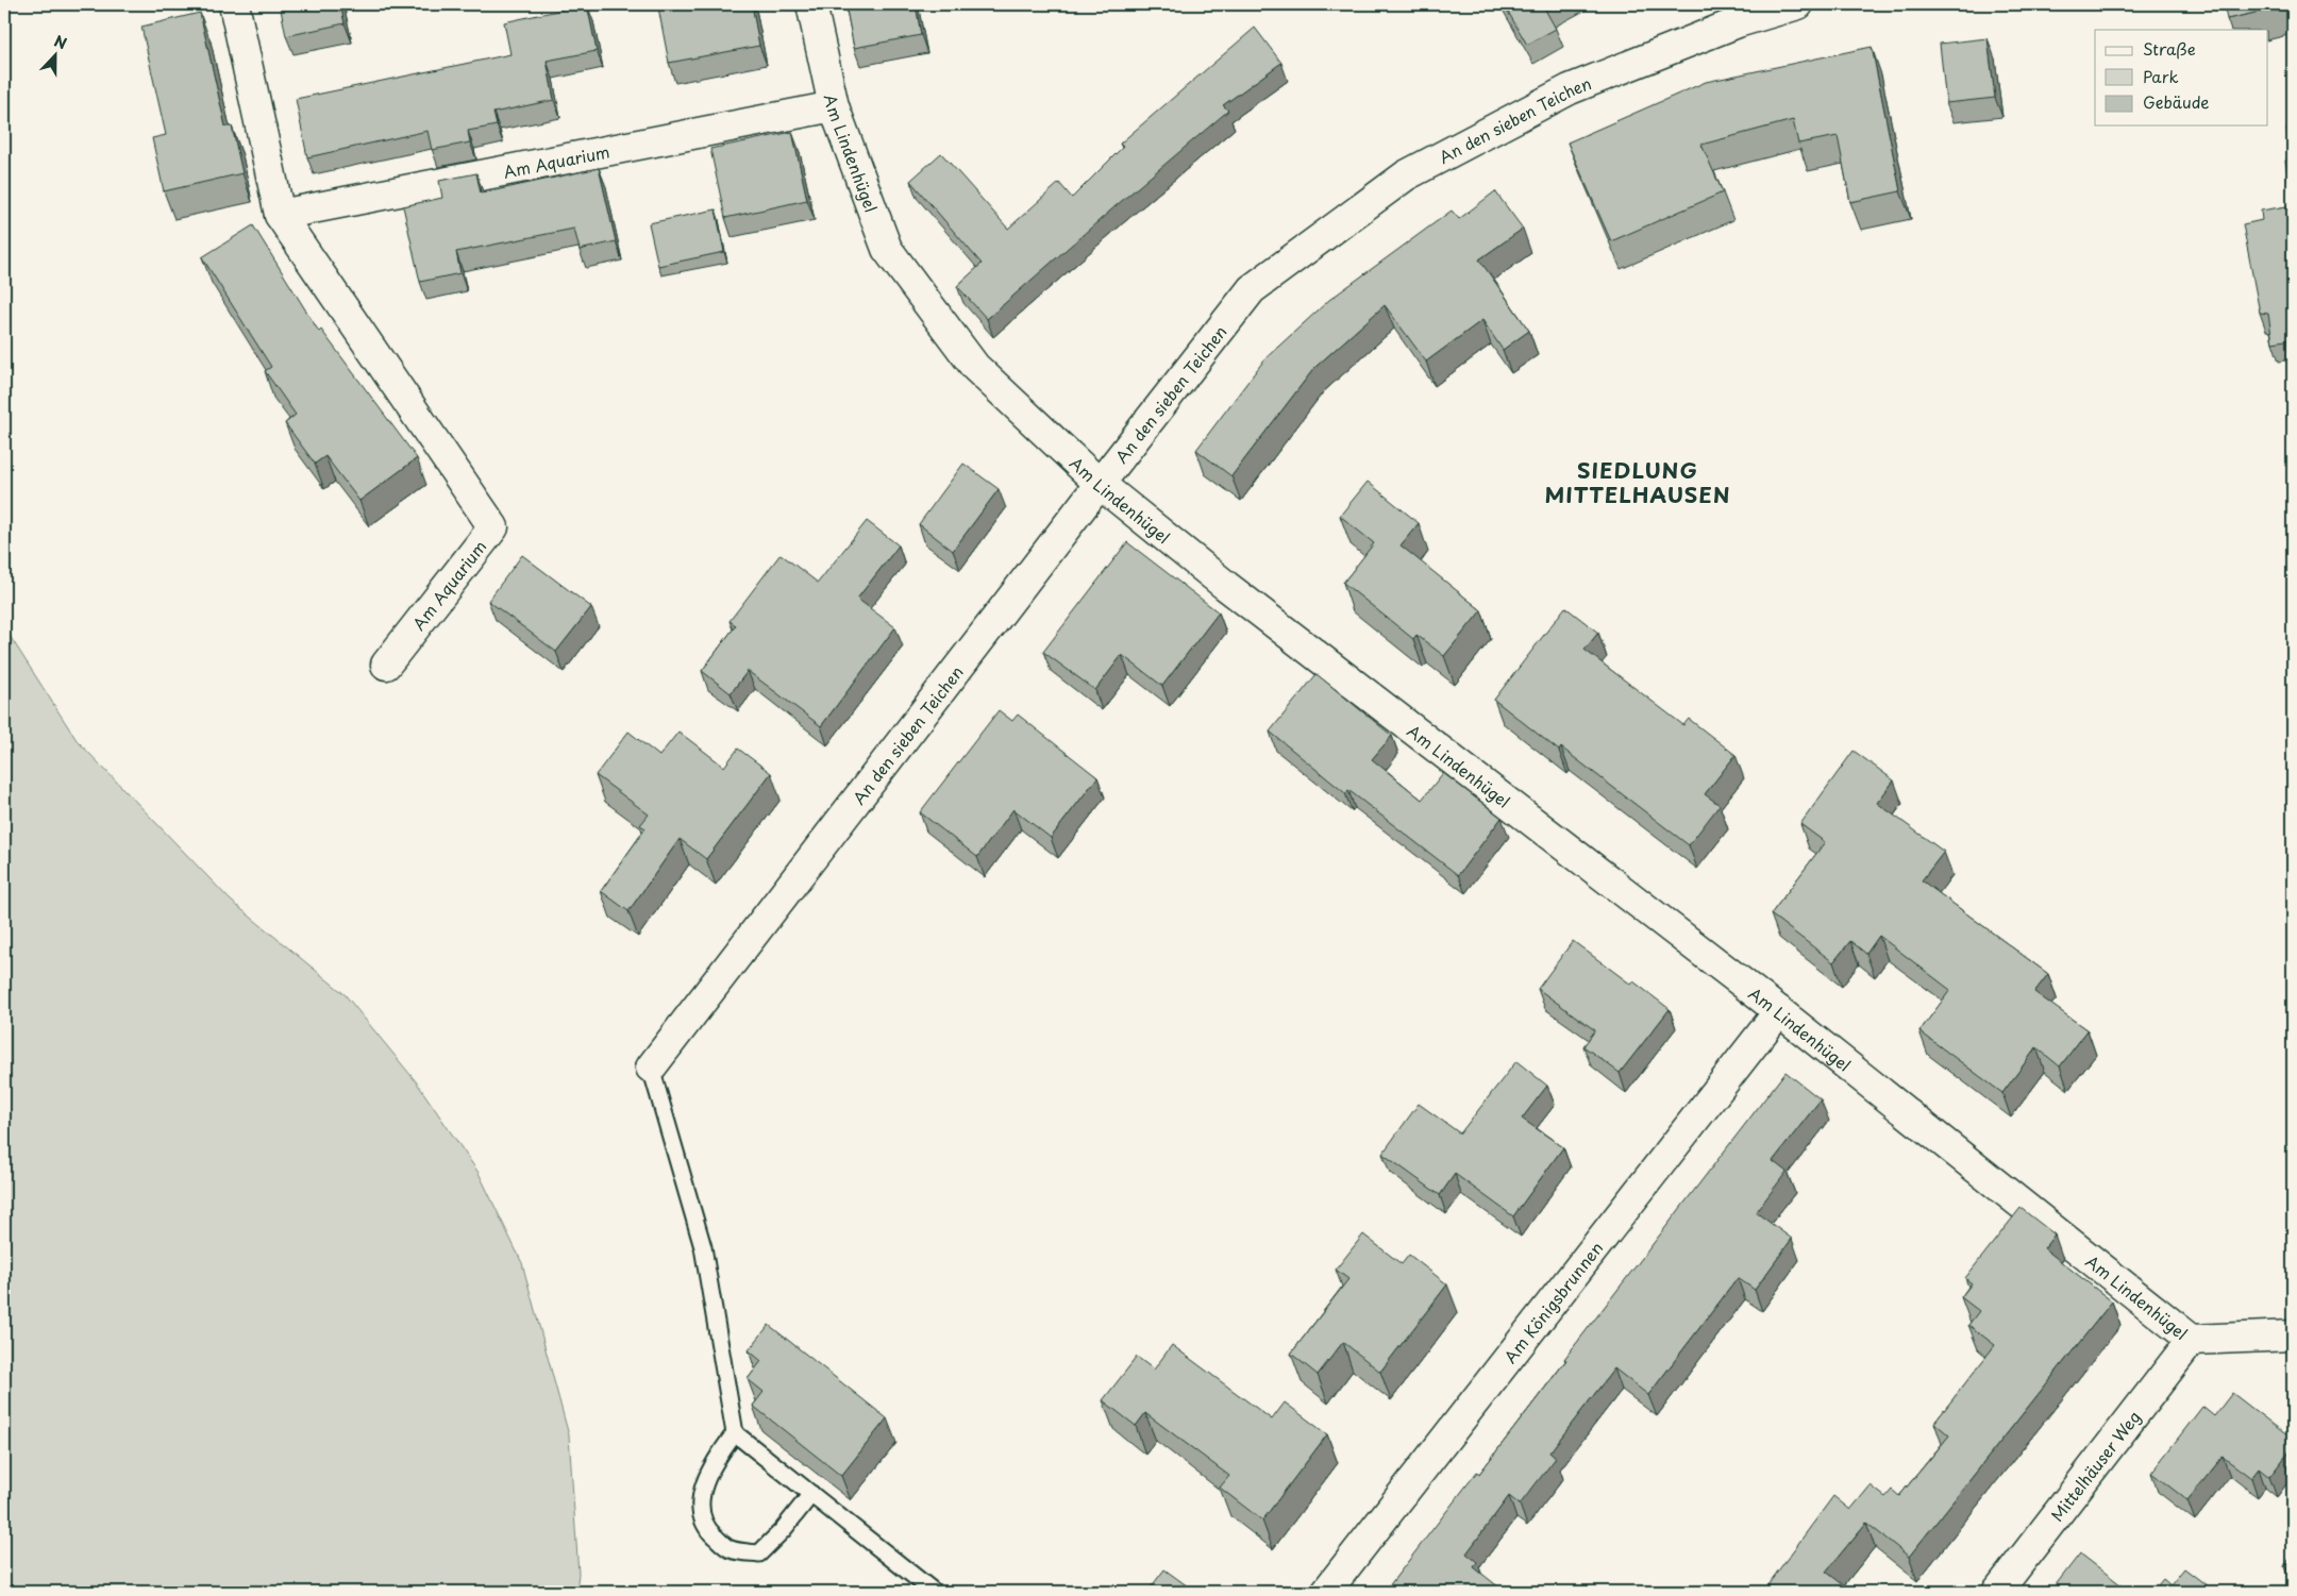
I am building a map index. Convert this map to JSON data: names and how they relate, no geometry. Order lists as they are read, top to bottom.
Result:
{
  "streets": {
    "street": [
      "An den sieben Teichen",
      "Am Lindenhügel",
      "Am Aquarium",
      "Am Königsbrunnen",
      "Mittelhäuser Weg"
    ]
  },
  "crossings": [
    ["An den sieben Teichen", "Am Lindenhügel"],
    ["Am Lindenhügel", "Am Aquarium"],
    ["Am Lindenhügel", "Am Königsbrunnen"],
    ["Am Lindenhügel", "Mittelhäuser Weg"]
  ],
  "districts": ["SIEDLUNG MITTELHAUSEN"],
  "legend": ["Straße", "Park", "Gebäude"],
  "north": "top"
}
